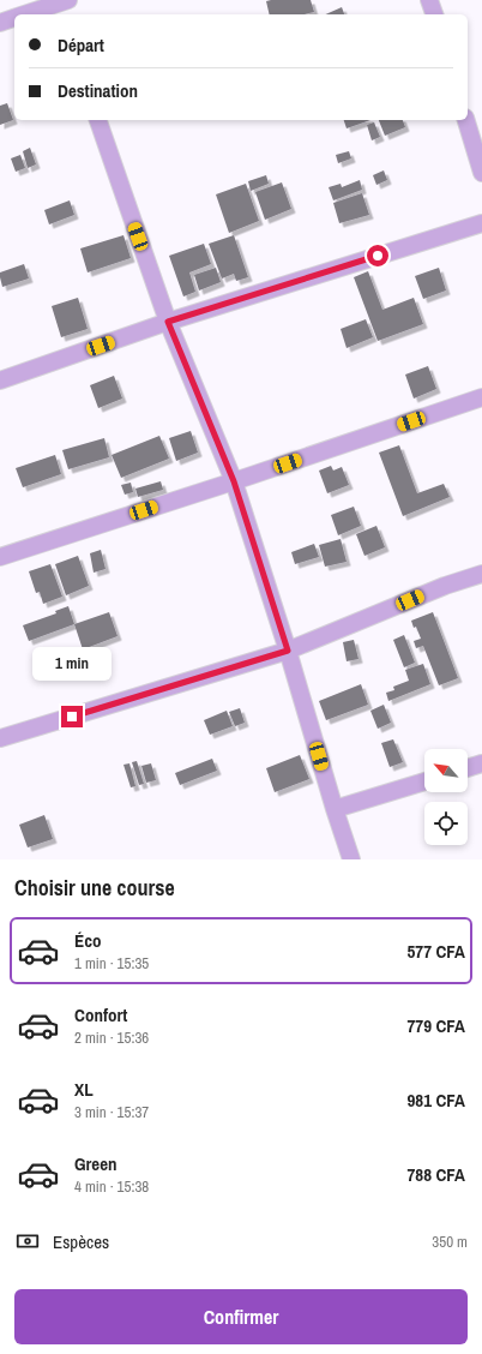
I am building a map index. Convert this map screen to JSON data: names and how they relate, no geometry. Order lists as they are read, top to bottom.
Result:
{
  "north": "top left",
  "page": {
    "banner": ["Départ", "Destination"],
    "bubble": "1 min",
    "heading": "Choisir une course",
    "list": [
      {
        "name": "Éco",
        "note": "1 min · 15:35",
        "value": "577 CFA"
      },
      {
        "name": "Confort",
        "note": "2 min · 15:36",
        "value": "779 CFA"
      },
      {
        "name": "XL",
        "note": "3 min · 15:37",
        "value": "981 CFA"
      },
      {
        "name": "Green",
        "note": "4 min · 15:38",
        "value": "788 CFA"
      }
    ],
    "pay": ["Espèces", "350 m"],
    "buttons": "Confirmer"
  }
}
